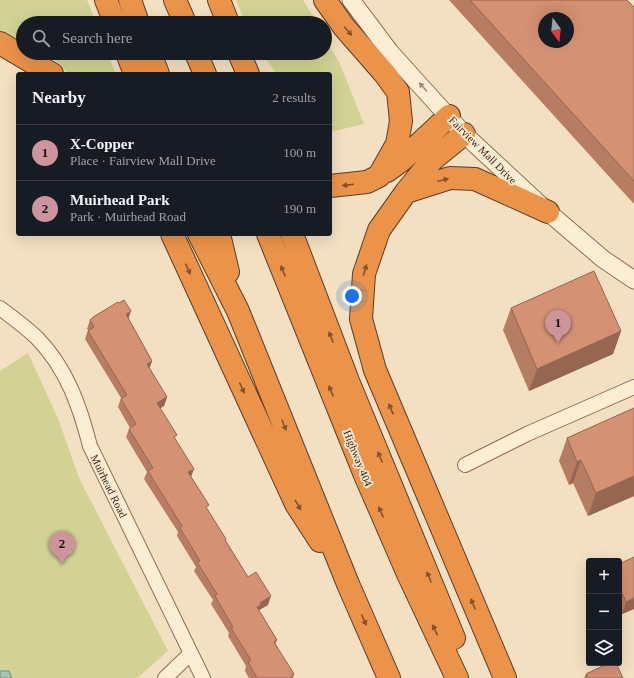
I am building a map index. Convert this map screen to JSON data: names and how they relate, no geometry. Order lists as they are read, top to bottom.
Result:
{
  "streets": {
    "highway": ["Highway 404"],
    "street": ["Fairview Mall Drive", "Muirhead Road"]
  },
  "one_way": ["Fairview Mall Drive"],
  "north": "bottom",
  "page": {
    "search": "Search here",
    "heading": ["Nearby", "2 results"],
    "list": [
      {
        "mark": "1",
        "name": "X-Copper",
        "note": "Place · Fairview Mall Drive",
        "value": "100 m"
      },
      {
        "mark": "2",
        "name": "Muirhead Park",
        "note": "Park · Muirhead Road",
        "value": "190 m"
      }
    ],
    "pins": ["1", "2"],
    "map_buttons": ["+", "−"]
  }
}
